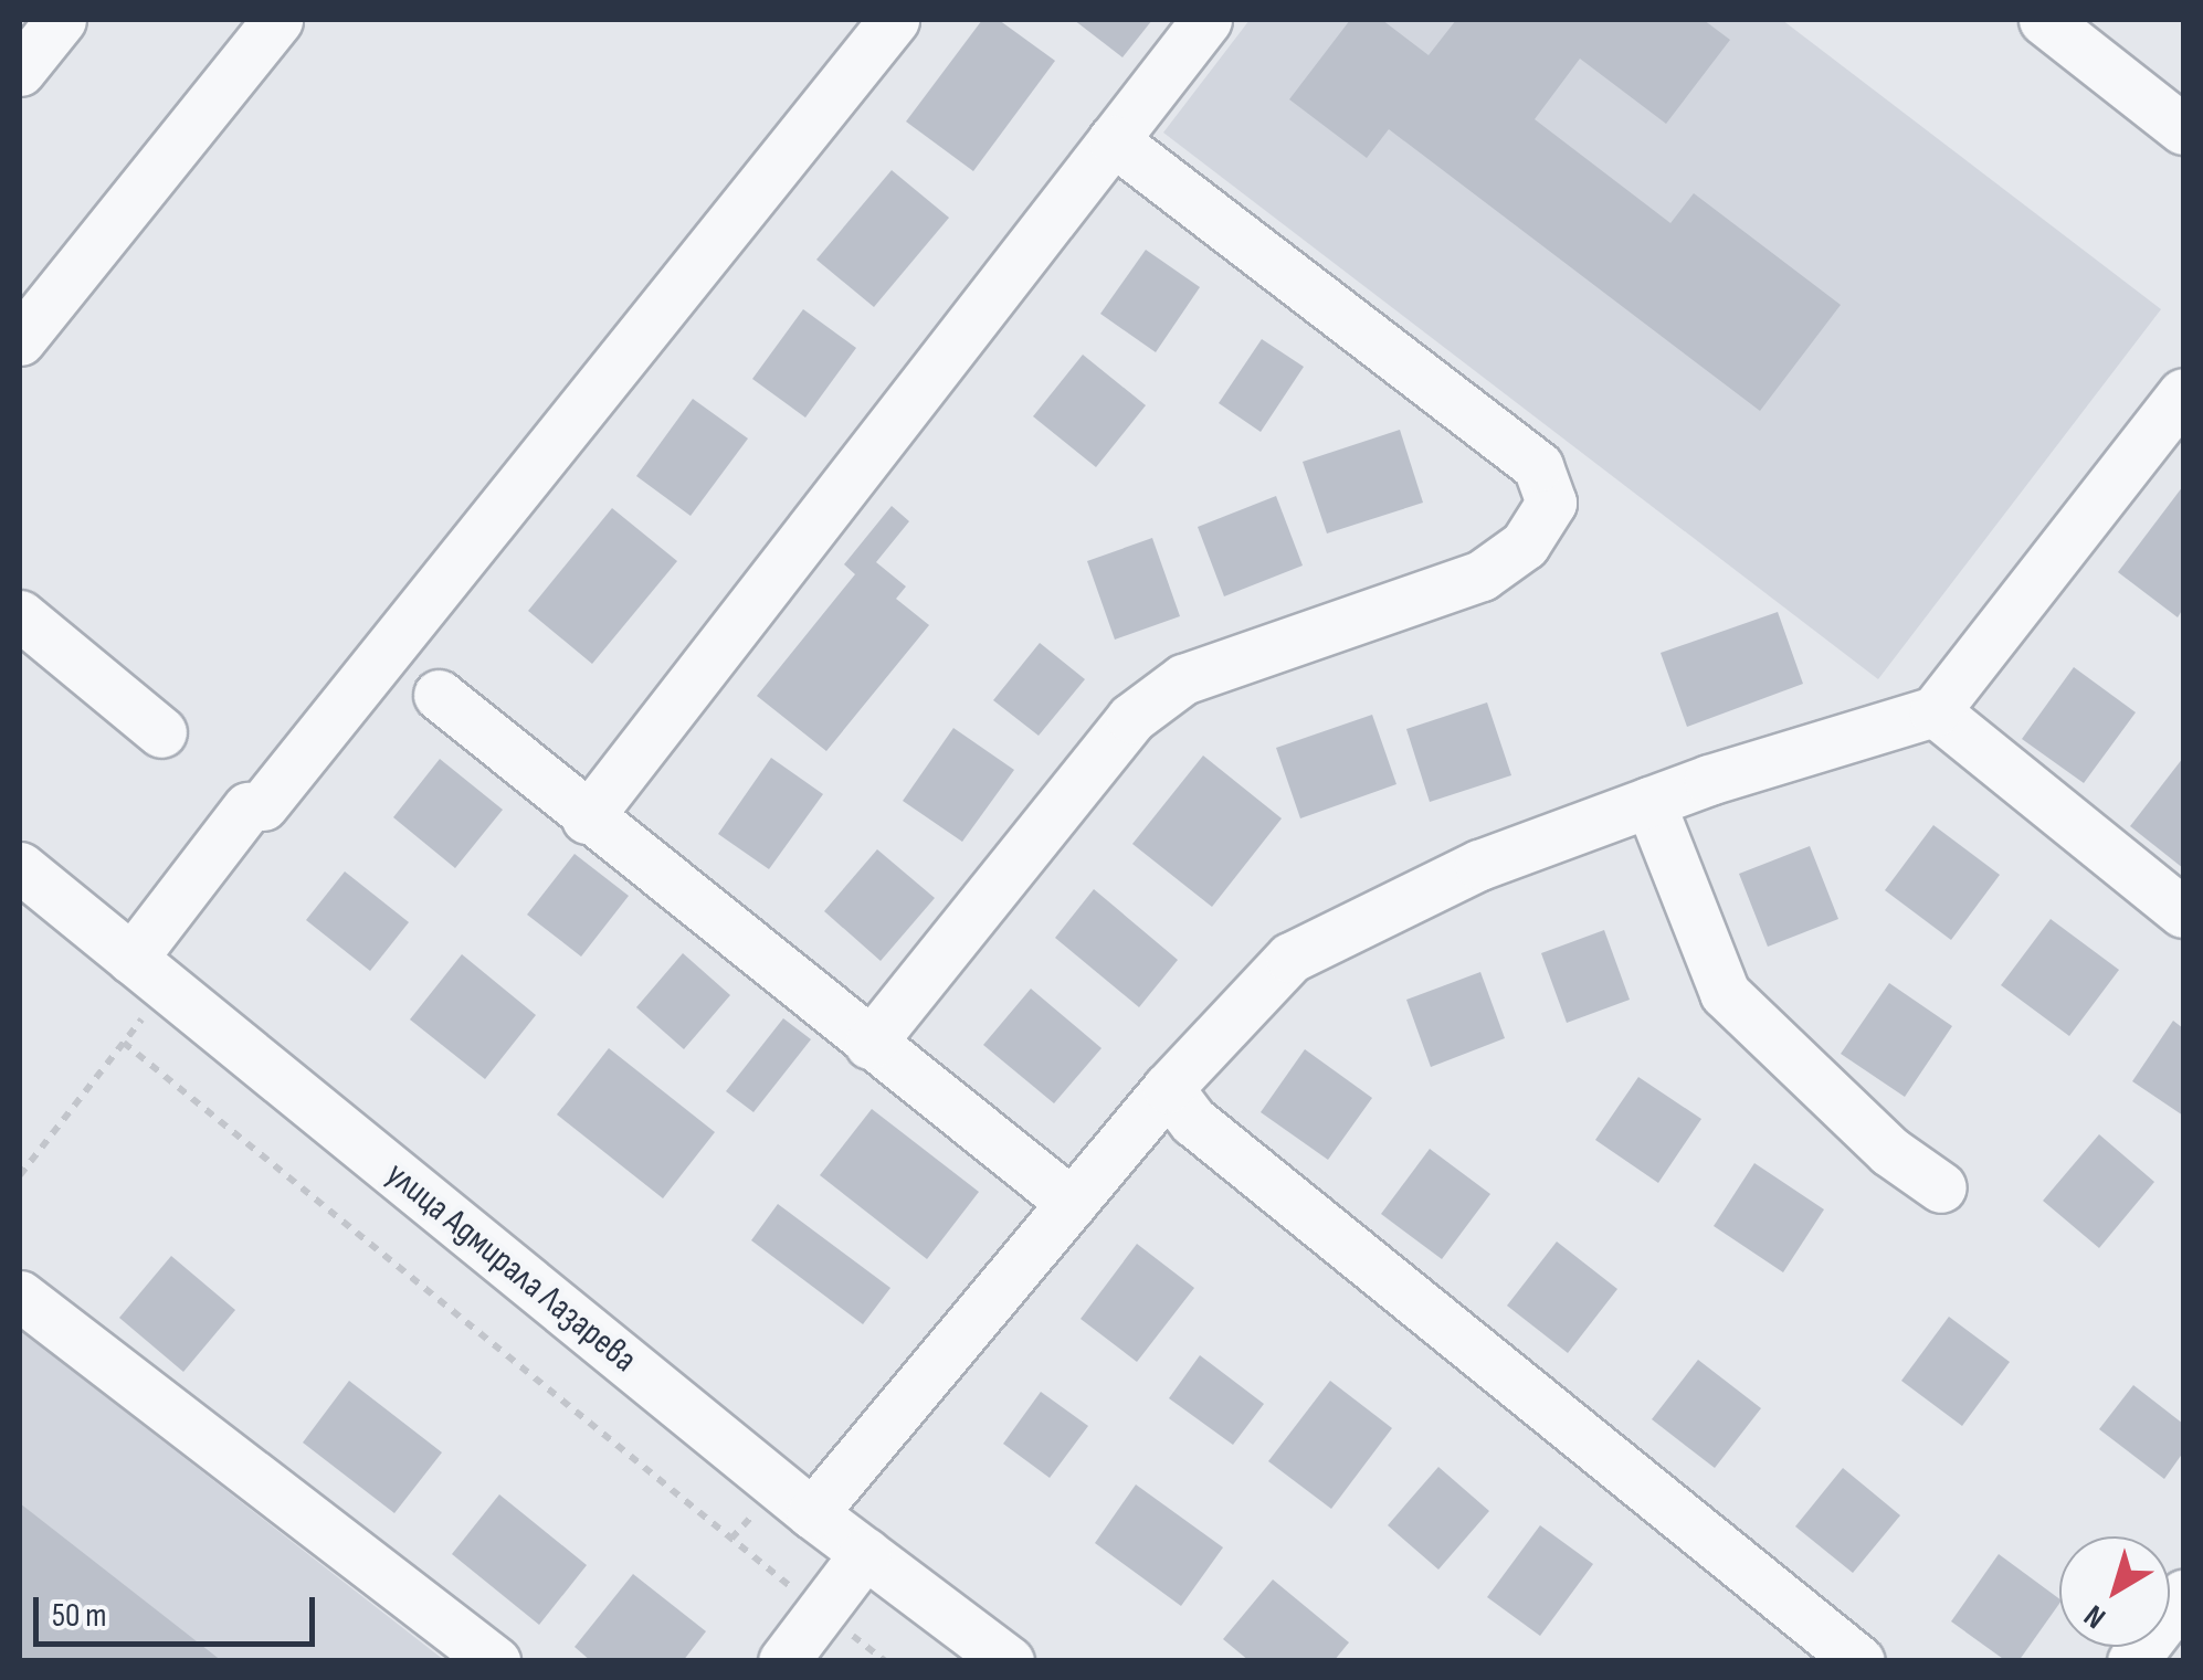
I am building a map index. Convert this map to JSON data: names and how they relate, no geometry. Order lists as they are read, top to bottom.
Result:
{
  "streets": {
    "street": ["улица Адмирала Лазарева"]
  },
  "scale_bar": "50 m",
  "north": "bottom left"
}
